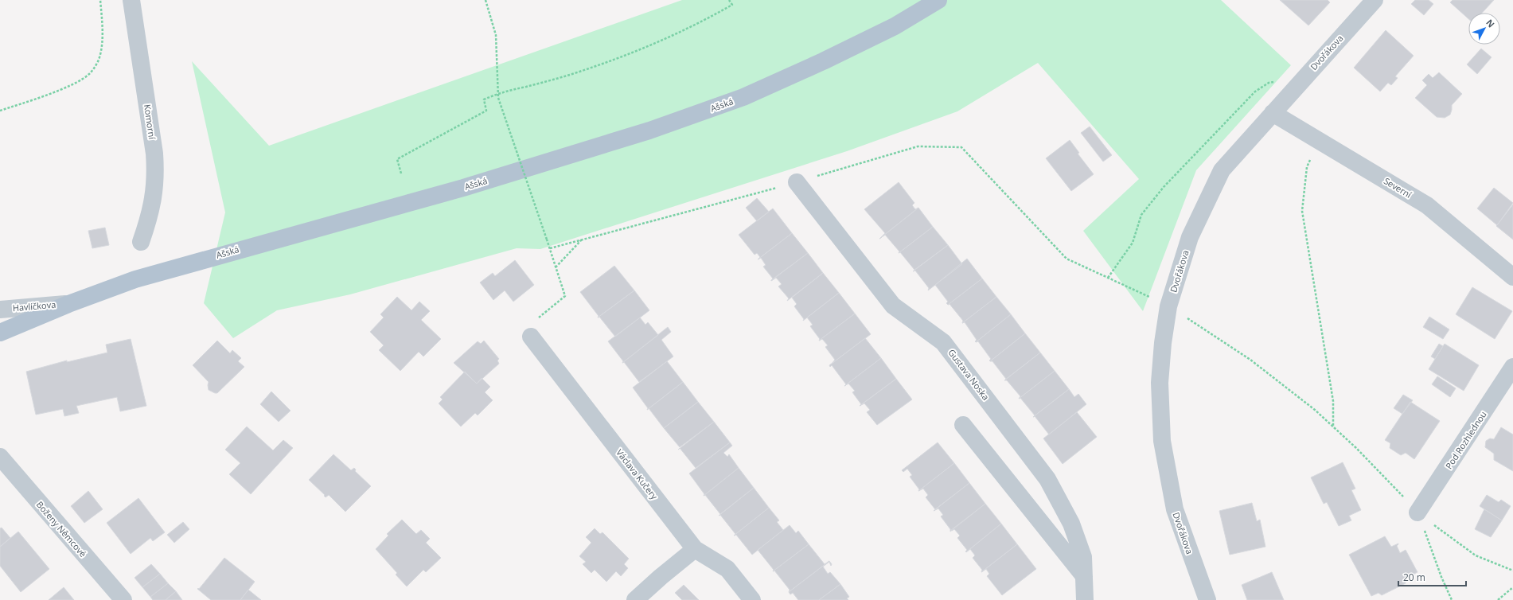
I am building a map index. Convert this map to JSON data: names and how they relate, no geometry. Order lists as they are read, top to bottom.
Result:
{
  "streets": {
    "main road": ["Ašská"],
    "street": [
      "Dvořákova",
      "Komorní",
      "Severní",
      "Havlíčkova",
      "Gustava Noska",
      "Pod Rozhlednou",
      "Václava Kučery",
      "Boženy Němcové"
    ]
  },
  "crossings": [
    ["Dvořákova", "Severní"],
    ["Ašská", "Havlíčkova"]
  ],
  "scale_bar": "20 m",
  "north": "top right"
}
